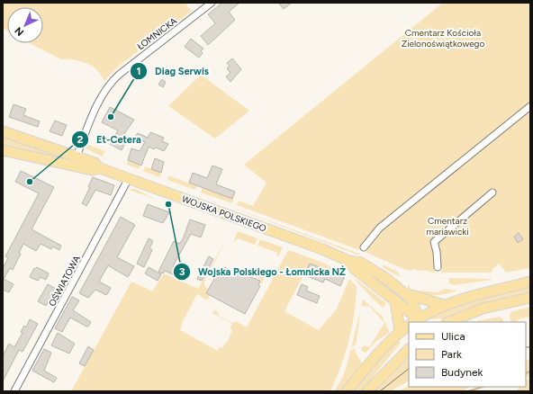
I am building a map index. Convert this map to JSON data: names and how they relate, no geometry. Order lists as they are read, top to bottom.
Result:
{
  "streets": {
    "main road": ["WOJSKA POLSKIEGO"],
    "street": ["ŁOMNICKA", "OŚWIATOWA"]
  },
  "crossings": [
    ["ŁOMNICKA", "WOJSKA POLSKIEGO"],
    ["WOJSKA POLSKIEGO", "OŚWIATOWA"]
  ],
  "parks": ["Cmentarz Kościoła Zielonoświątkowego", "Cmentarz mariawicki"],
  "places": ["Diag Serwis", "Et-Cetera", "Wojska Polskiego - Łomnicka NŻ"],
  "legend": ["Ulica", "Park", "Budynek"],
  "north": "bottom left"
}
